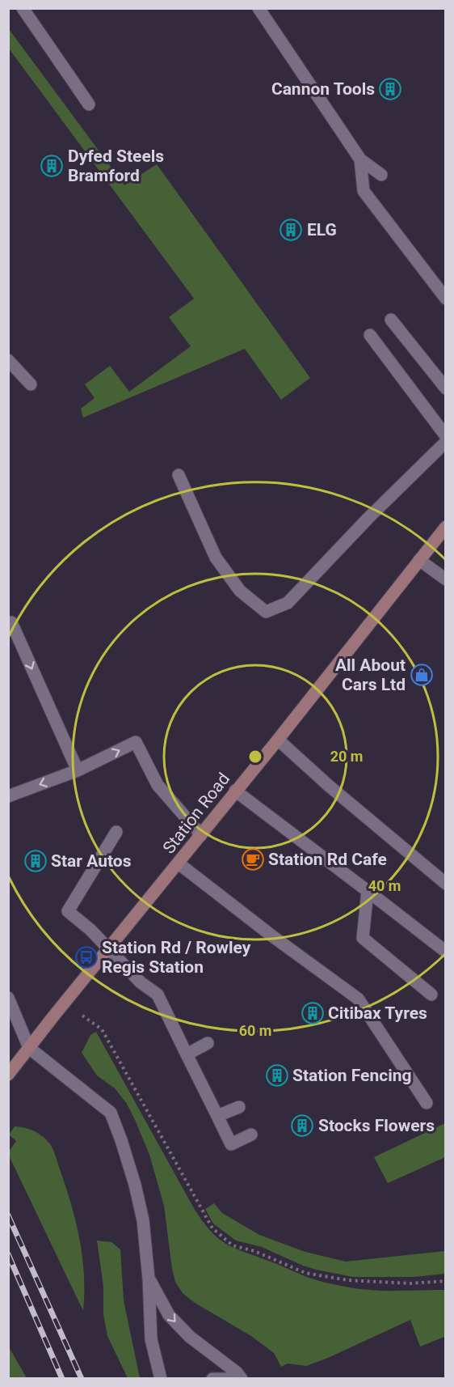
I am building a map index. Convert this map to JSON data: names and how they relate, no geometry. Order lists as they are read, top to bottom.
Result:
{
  "streets": {
    "street": ["Station Road"]
  },
  "places": {
    "building": [
      "Cannon Tools",
      "Dyfed Steels Bramford",
      "ELG",
      "Star Autos",
      "Citibax Tyres",
      "Station Fencing",
      "Stocks Flowers"
    ],
    "shop": ["All About Cars Ltd"],
    "cafe": ["Station Rd Cafe"],
    "bus stop": ["Station Rd / Rowley Regis Station"]
  },
  "rings": ["20 m", "40 m", "60 m"]
}
